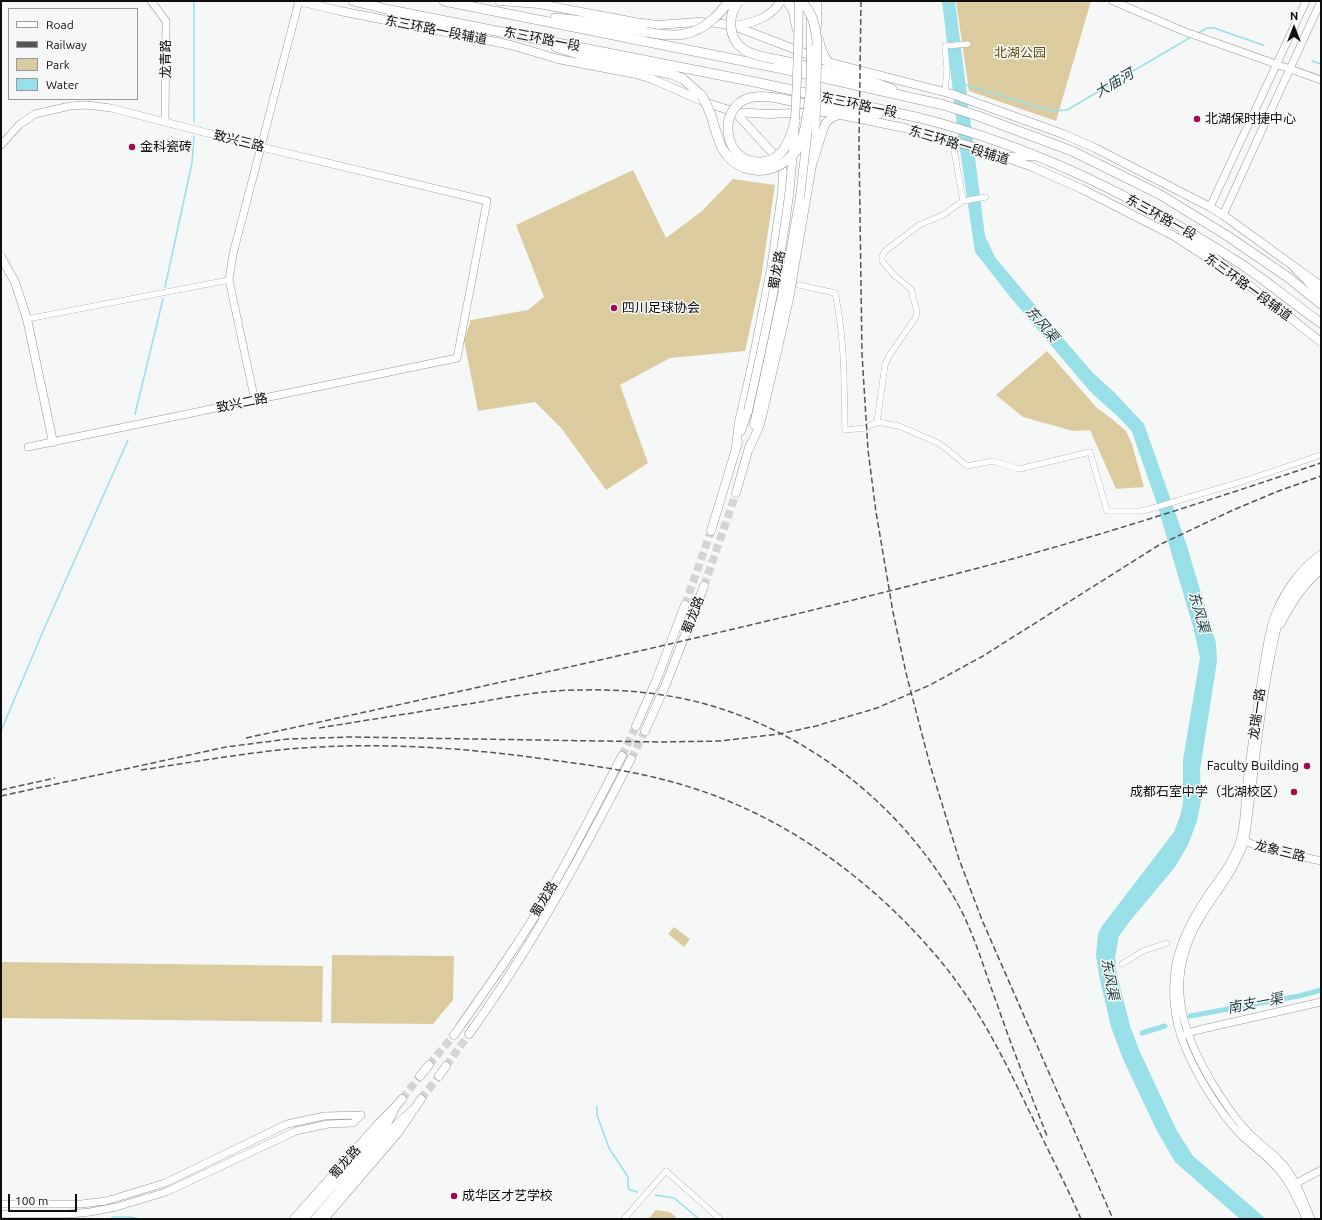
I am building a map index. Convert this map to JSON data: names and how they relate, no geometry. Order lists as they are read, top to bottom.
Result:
{
  "streets": {
    "highway": ["东三环路一段"],
    "main road": ["东三环路一段辅道", "蜀龙路"],
    "street": [
      "龙青路",
      "致兴三路",
      "致兴二路",
      "龙瑞一路",
      "龙象三路"
    ]
  },
  "crossings": [
    ["龙青路", "致兴三路"],
    ["致兴三路", "致兴二路"],
    ["龙瑞一路", "龙象三路"]
  ],
  "water": ["大庙河", "东风渠", "南支一渠"],
  "parks": ["北湖公园"],
  "places": [
    "北湖保时捷中心",
    "金科瓷砖",
    "四川足球协会",
    "Faculty Building",
    "成都石室中学（北湖校区）",
    "成华区才艺学校"
  ],
  "legend": [
    "Road",
    "Railway",
    "Park",
    "Water"
  ],
  "scale_bar": "100 m",
  "north": "top"
}
